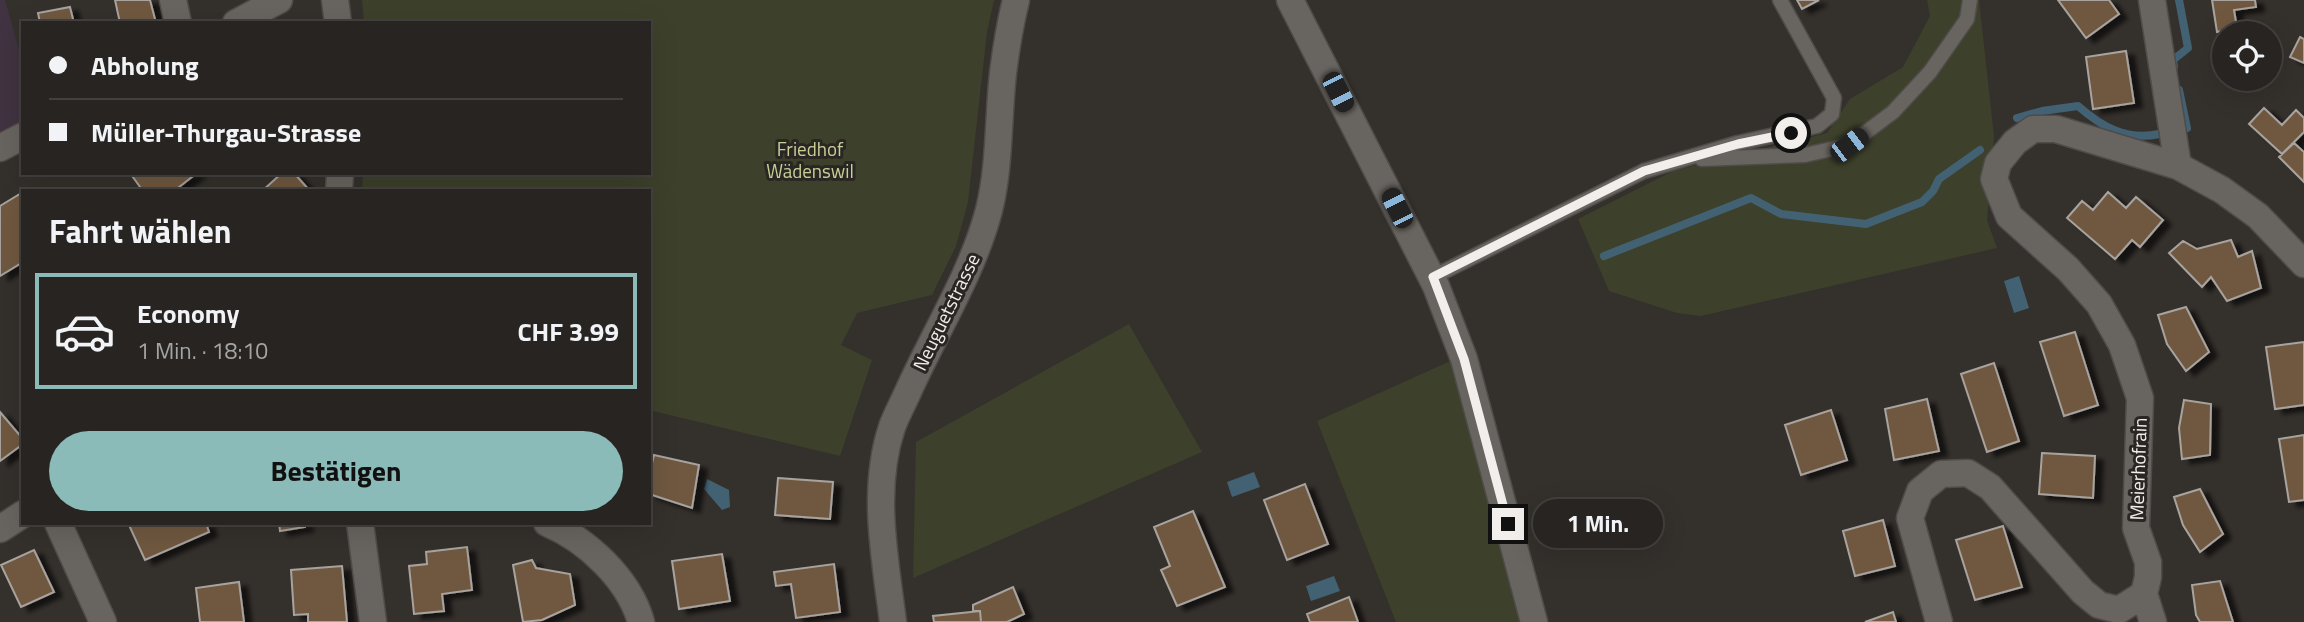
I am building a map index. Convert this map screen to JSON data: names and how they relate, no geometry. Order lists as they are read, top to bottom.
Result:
{
  "streets": {
    "street": ["Neuguetstrasse", "Meierhofrain"]
  },
  "parks": ["Friedhof Wädenswil"],
  "page": {
    "banner": ["Abholung", "Müller-Thurgau-Strasse"],
    "heading": "Fahrt wählen",
    "list": [
      {
        "name": "Economy",
        "note": "1 Min. · 18:10",
        "value": "CHF 3.99"
      }
    ],
    "buttons": "Bestätigen",
    "bubble": "1 Min."
  }
}
